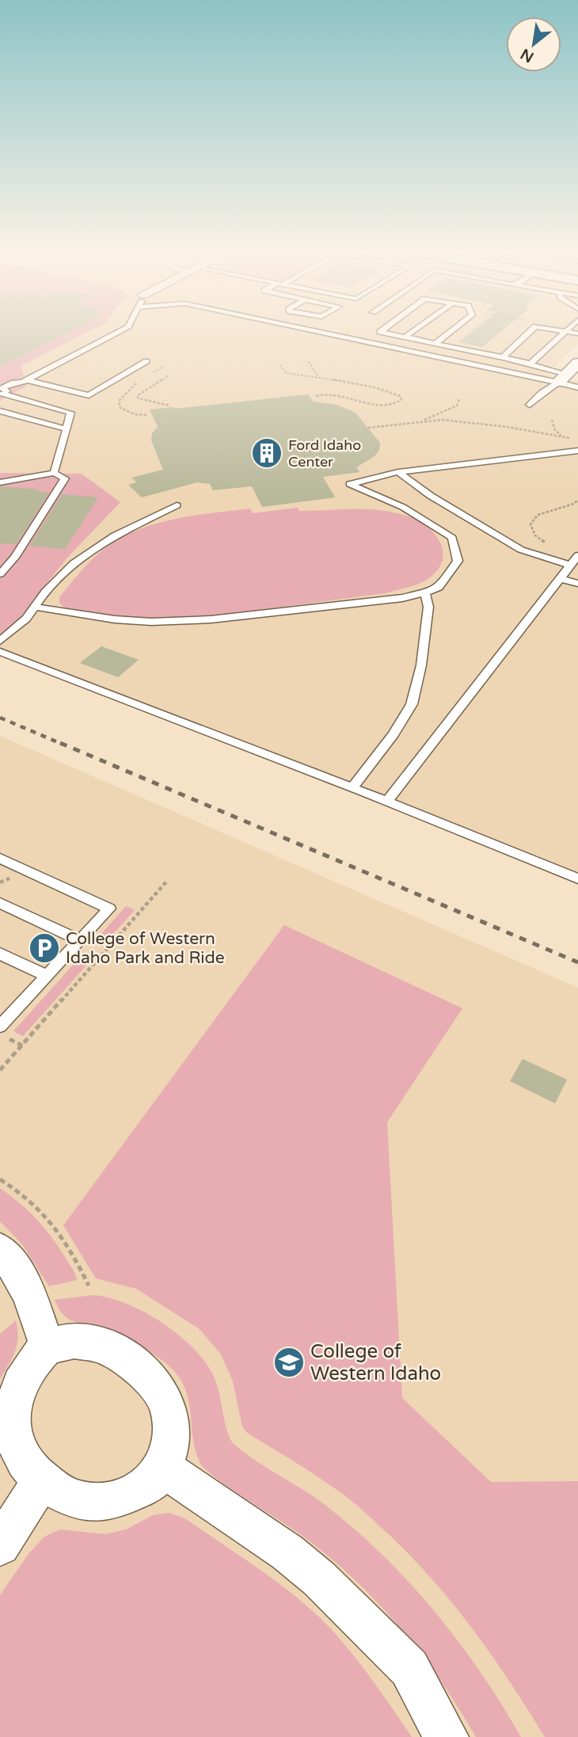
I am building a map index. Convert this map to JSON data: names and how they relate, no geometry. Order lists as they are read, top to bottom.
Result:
{
  "places": {
    "building": ["Ford Idaho Center"],
    "parking": ["College of Western Idaho Park and Ride"],
    "school or university": ["College of Western Idaho"]
  },
  "north": "bottom left"
}
